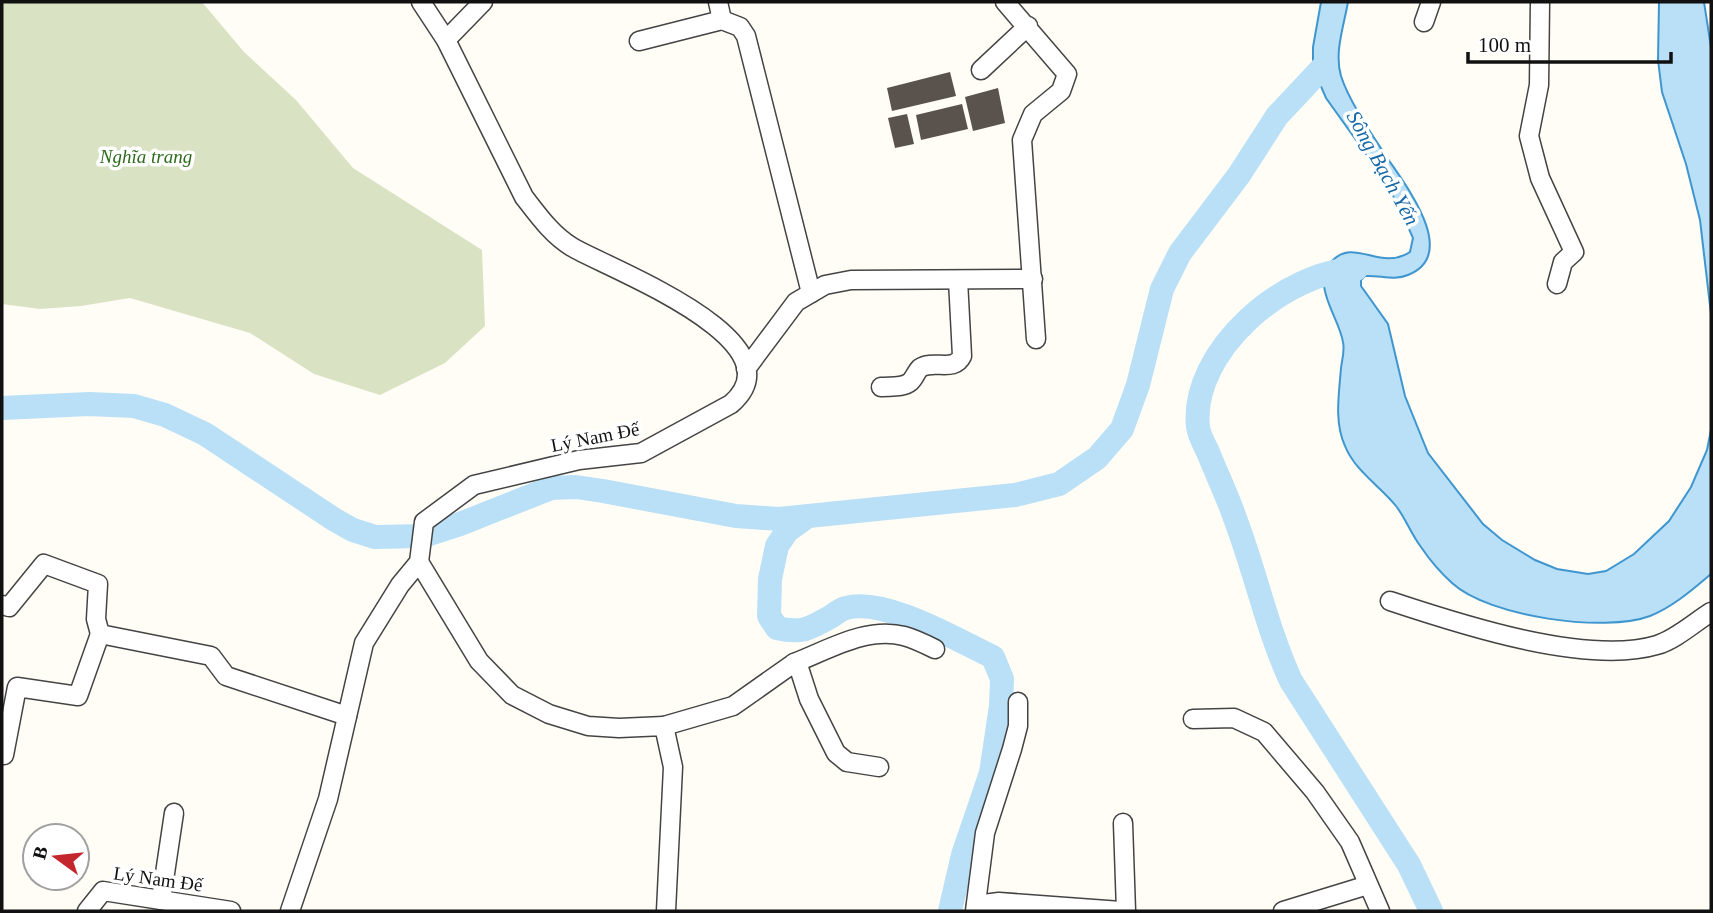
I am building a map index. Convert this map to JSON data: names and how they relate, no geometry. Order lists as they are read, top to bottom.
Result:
{
  "streets": {
    "street": ["Lý Nam Đế"]
  },
  "water": ["Sông Bạch Yến"],
  "parks": ["Nghĩa trang"],
  "scale_bar": "100 m",
  "north": "left"
}
